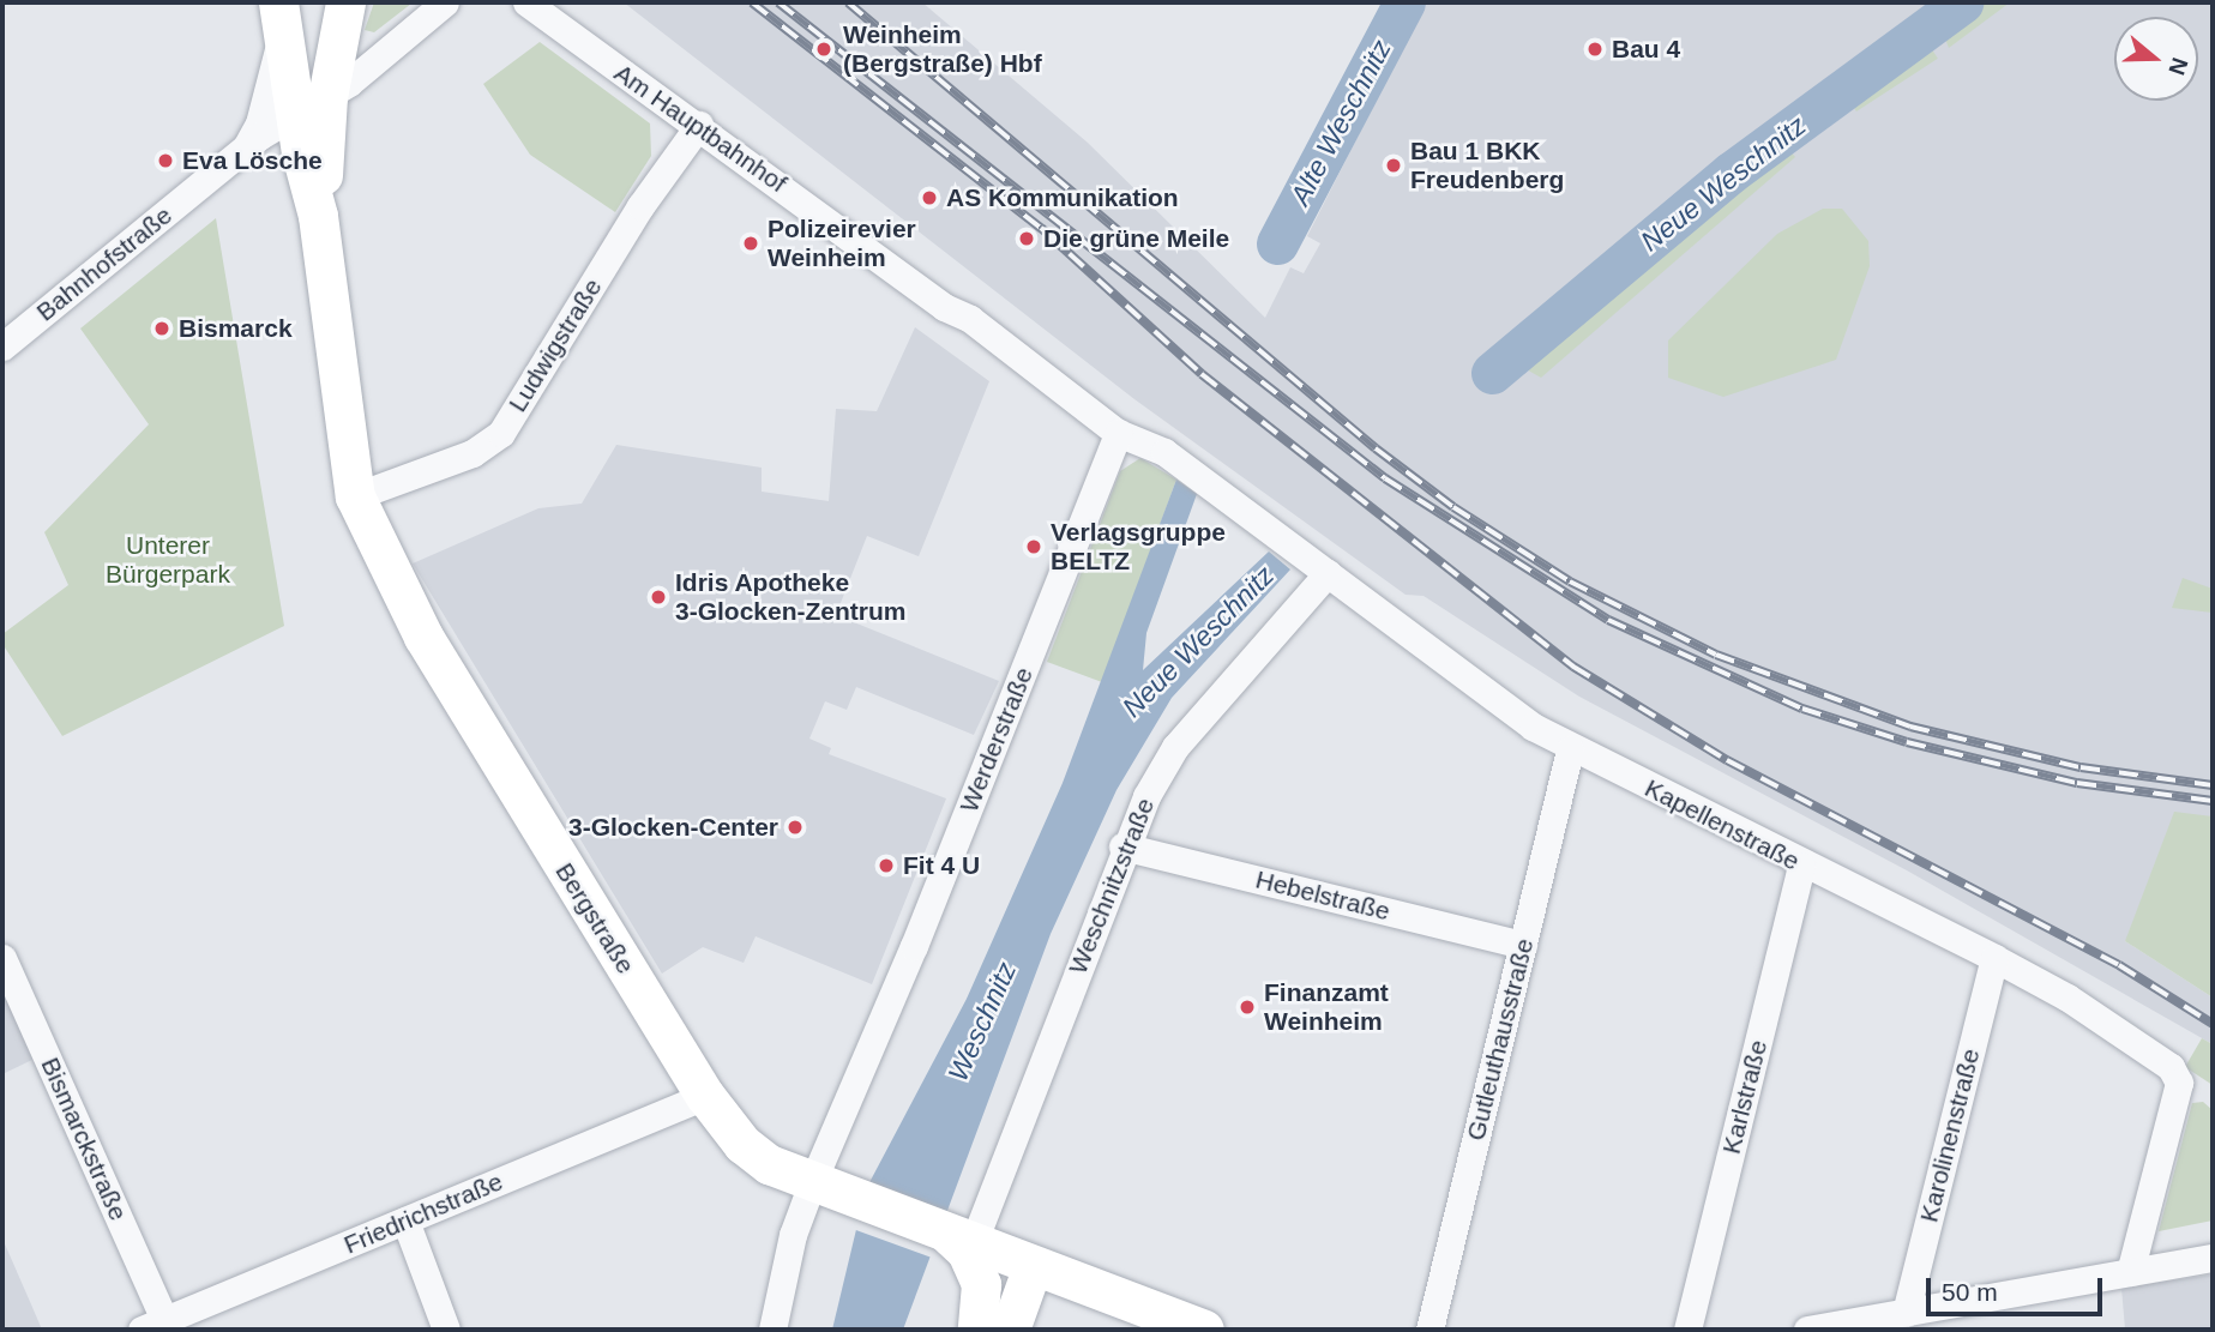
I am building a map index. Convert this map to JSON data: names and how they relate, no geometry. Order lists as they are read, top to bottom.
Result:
{
  "streets": {
    "main road": ["Bergstraße"],
    "street": [
      "Am Hauptbahnhof",
      "Bahnhofstraße",
      "Ludwigstraße",
      "Werderstraße",
      "Kapellenstraße",
      "Weschnitzstraße",
      "Hebelstraße",
      "Gutleuthausstraße",
      "Karlstraße",
      "Karolinenstraße",
      "Bismarckstraße",
      "Friedrichstraße"
    ]
  },
  "crossings": [
    ["Am Hauptbahnhof", "Ludwigstraße"],
    ["Am Hauptbahnhof", "Werderstraße"],
    ["Am Hauptbahnhof", "Kapellenstraße"],
    ["Bahnhofstraße", "Bergstraße"],
    ["Ludwigstraße", "Bergstraße"],
    ["Werderstraße", "Kapellenstraße"],
    ["Werderstraße", "Bergstraße"],
    ["Kapellenstraße", "Weschnitzstraße"],
    ["Kapellenstraße", "Gutleuthausstraße"],
    ["Kapellenstraße", "Karlstraße"],
    ["Kapellenstraße", "Karolinenstraße"],
    ["Weschnitzstraße", "Hebelstraße"],
    ["Weschnitzstraße", "Bergstraße"],
    ["Hebelstraße", "Gutleuthausstraße"],
    ["Bergstraße", "Friedrichstraße"],
    ["Bismarckstraße", "Friedrichstraße"]
  ],
  "water": ["Alte Weschnitz", "Neue Weschnitz", "Weschnitz"],
  "parks": ["Unterer Bürgerpark"],
  "places": [
    "Weinheim (Bergstraße) Hbf",
    "Bau 4",
    "Eva Lösche",
    "Bau 1 BKK Freudenberg",
    "AS Kommunikation",
    "Die grüne Meile",
    "Polizeirevier Weinheim",
    "Bismarck",
    "Verlagsgruppe BELTZ",
    "Idris Apotheke 3-Glocken-Zentrum",
    "3-Glocken-Center",
    "Fit 4 U",
    "Finanzamt Weinheim"
  ],
  "scale_bar": "50 m",
  "north": "right"
}
